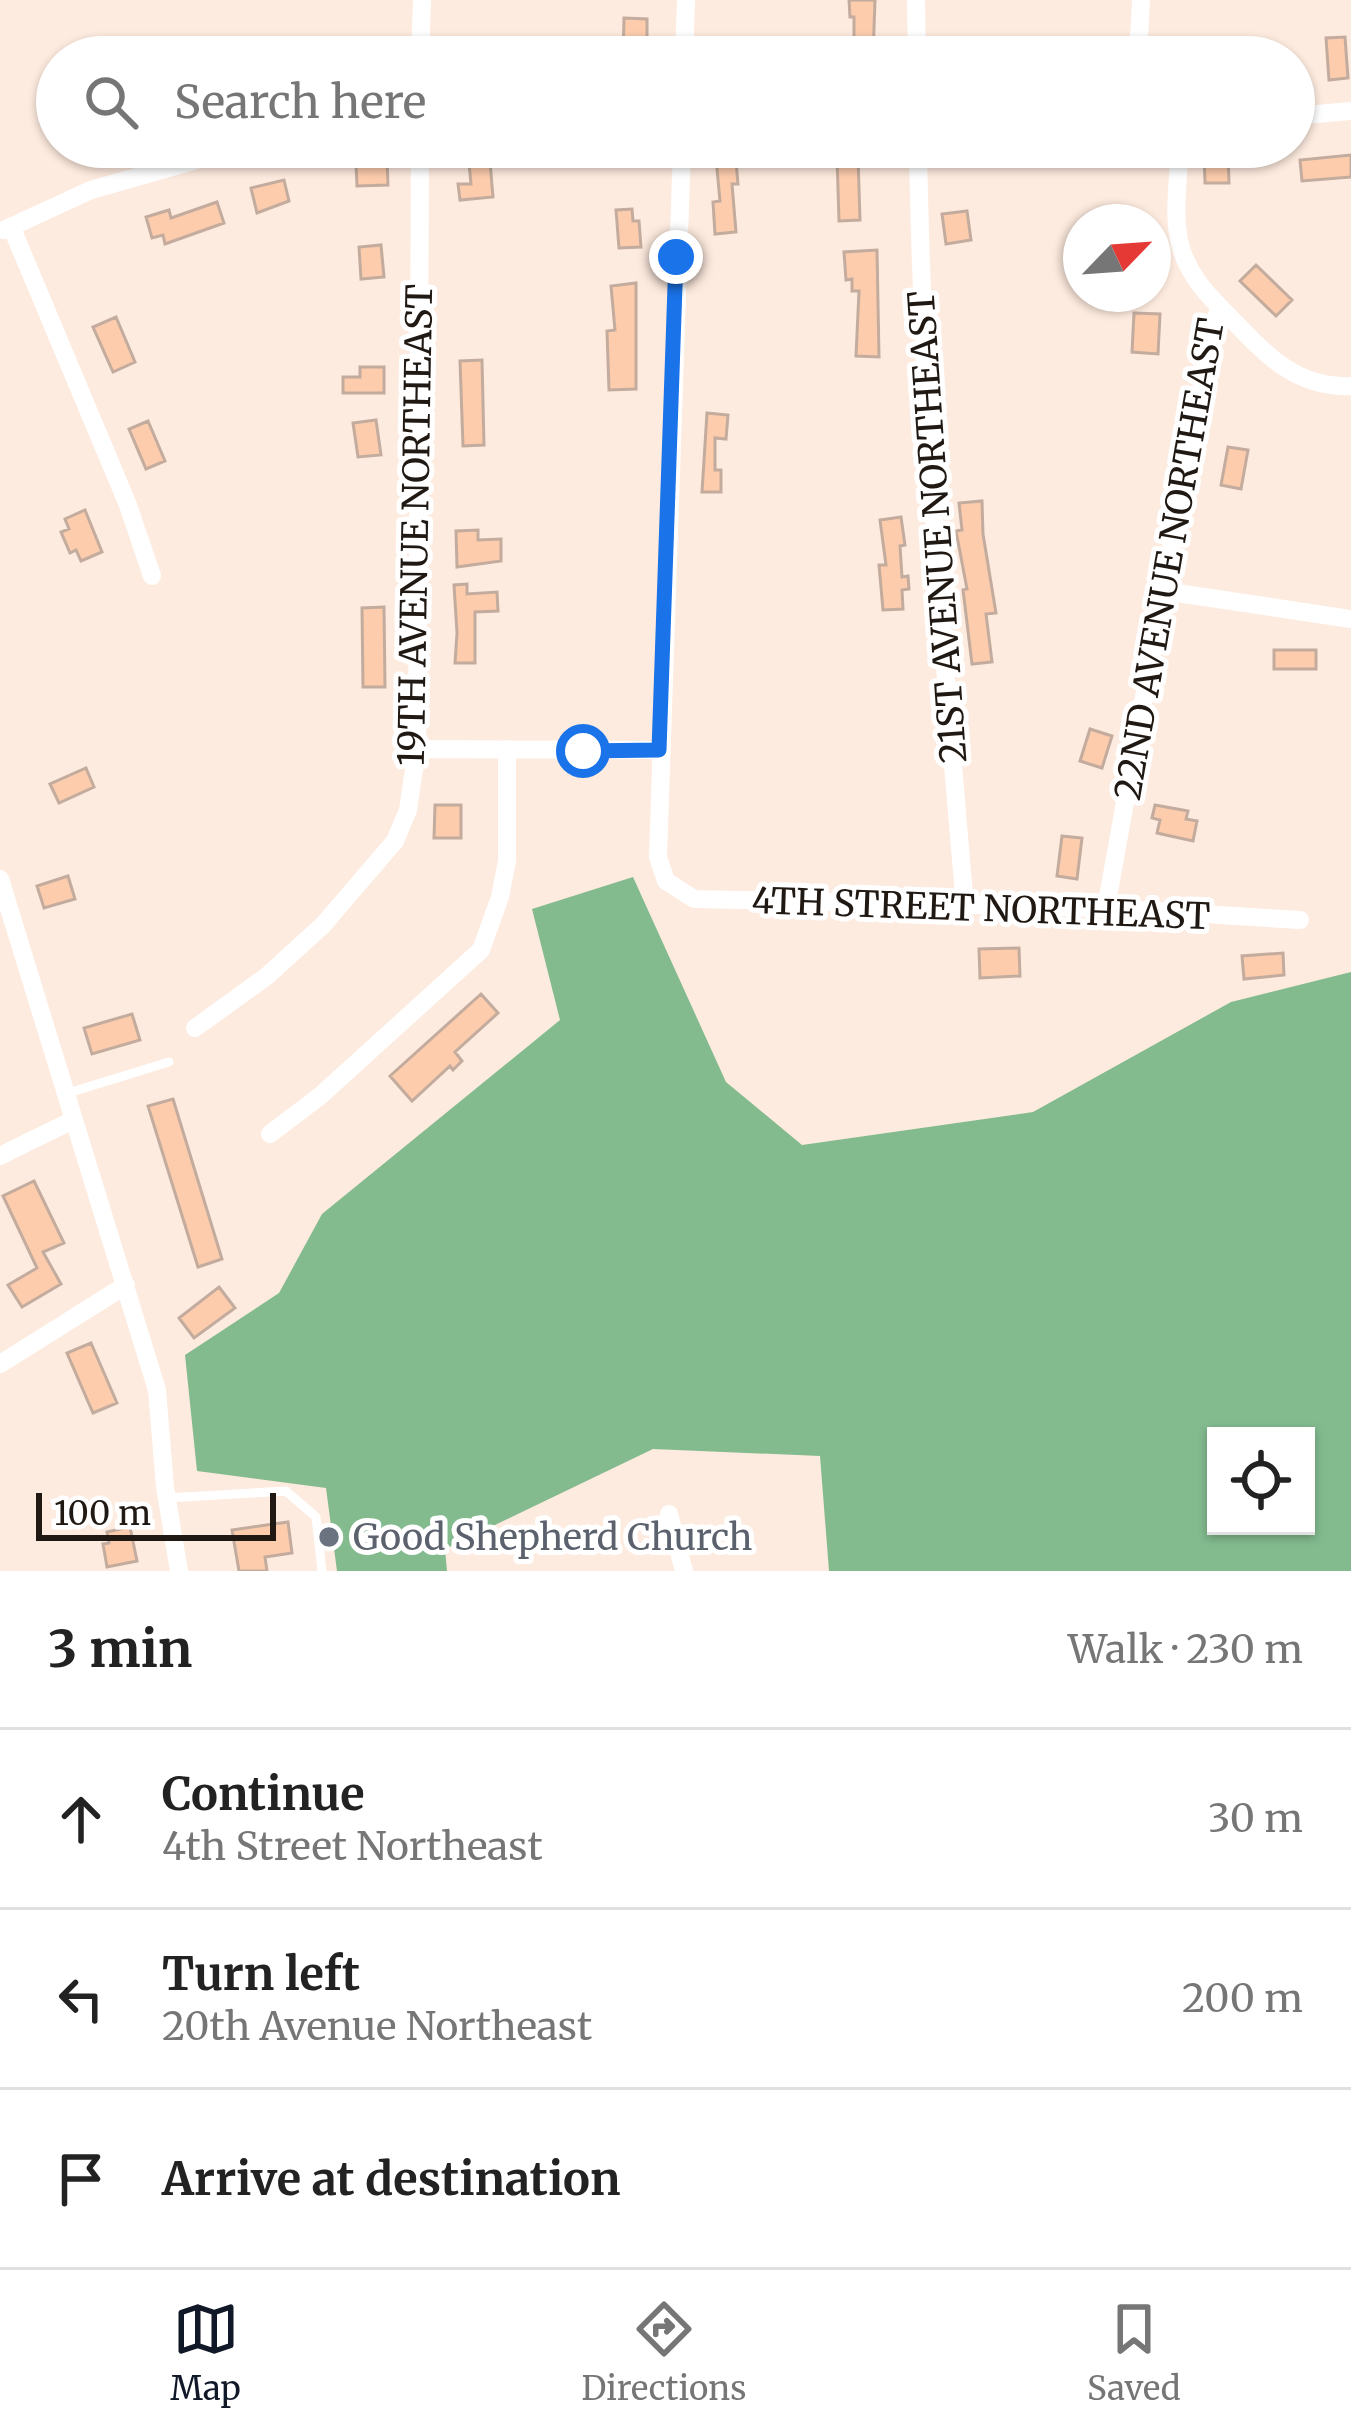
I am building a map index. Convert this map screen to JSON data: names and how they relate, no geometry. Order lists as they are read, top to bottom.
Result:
{
  "streets": {
    "street": [
      "19TH AVENUE NORTHEAST",
      "21ST AVENUE NORTHEAST",
      "22ND AVENUE NORTHEAST",
      "4TH STREET NORTHEAST"
    ]
  },
  "crossings": [
    ["21ST AVENUE NORTHEAST", "4TH STREET NORTHEAST"],
    ["22ND AVENUE NORTHEAST", "4TH STREET NORTHEAST"]
  ],
  "places": ["Good Shepherd Church"],
  "scale_bar": "100 m",
  "north": "top right",
  "page": {
    "search": "Search here",
    "scale": "100 m",
    "heading": ["3 min", "Walk · 230 m"],
    "list": [
      ["Continue", "4th Street Northeast", "30 m"],
      ["Turn left", "20th Avenue Northeast", "200 m"],
      "Arrive at destination"
    ],
    "nav": ["Map", "Directions", "Saved"]
  }
}
